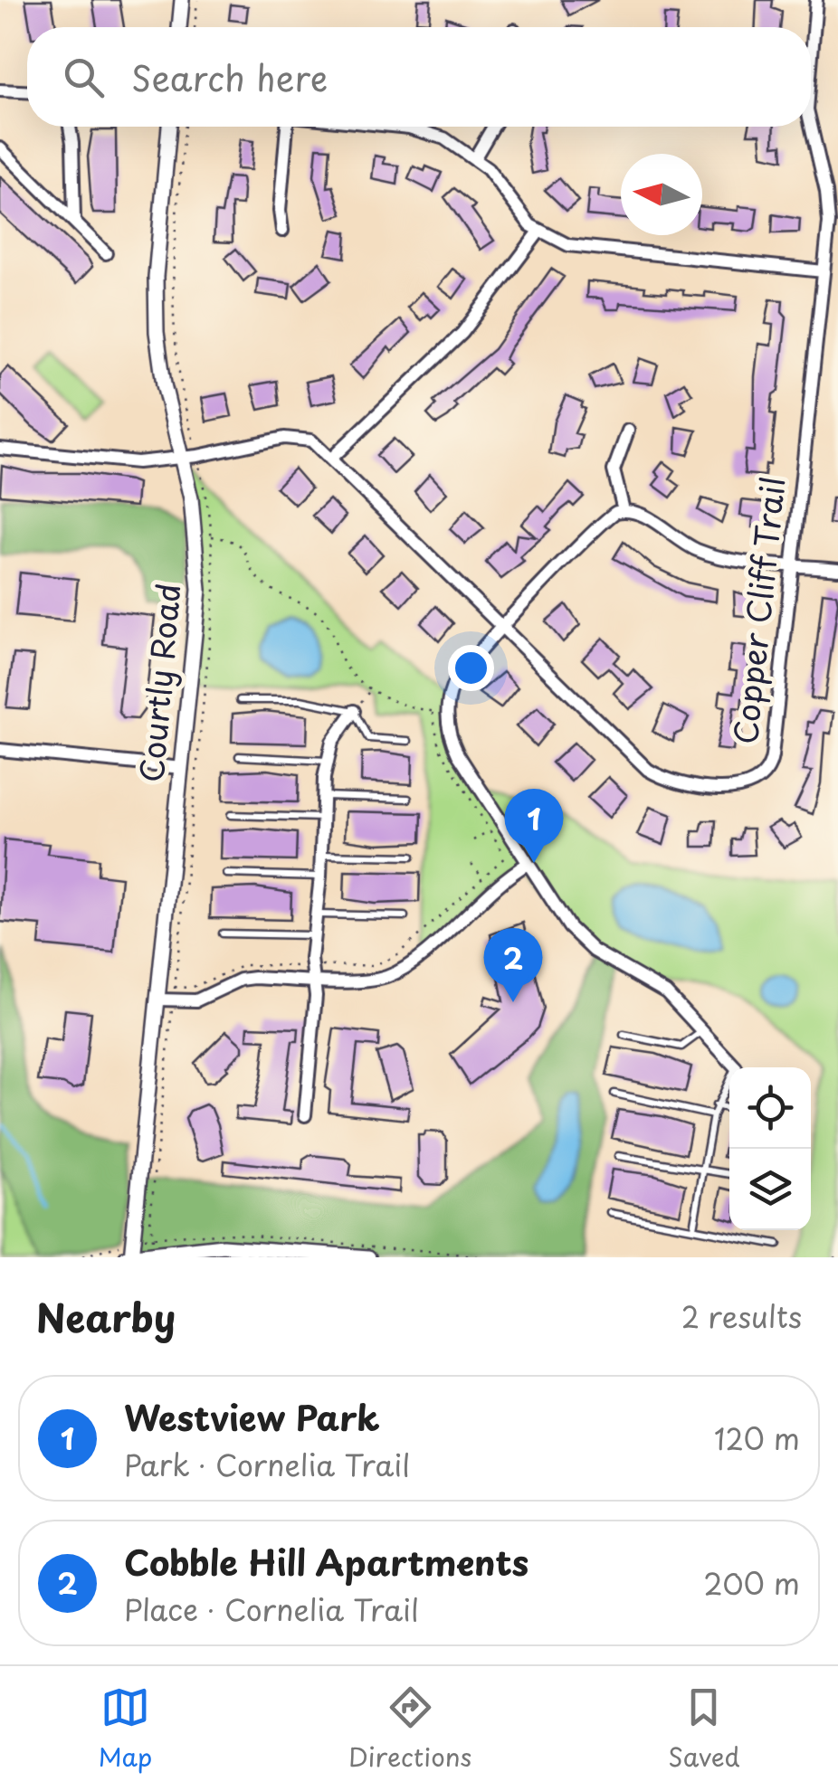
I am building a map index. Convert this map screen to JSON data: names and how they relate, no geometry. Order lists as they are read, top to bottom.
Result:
{
  "streets": {
    "street": ["Copper Cliff Trail", "Courtly Road"]
  },
  "crossings": [
    ["Copper Cliff Trail", "Courtly Road"]
  ],
  "north": "left",
  "page": {
    "search": "Search here",
    "pins": ["1", "2"],
    "heading": ["Nearby", "2 results"],
    "list": [
      {
        "mark": "1",
        "name": "Westview Park",
        "note": "Park · Cornelia Trail",
        "value": "120 m"
      },
      {
        "mark": "2",
        "name": "Cobble Hill Apartments",
        "note": "Place · Cornelia Trail",
        "value": "200 m"
      }
    ],
    "nav": ["Map", "Directions", "Saved"]
  }
}
